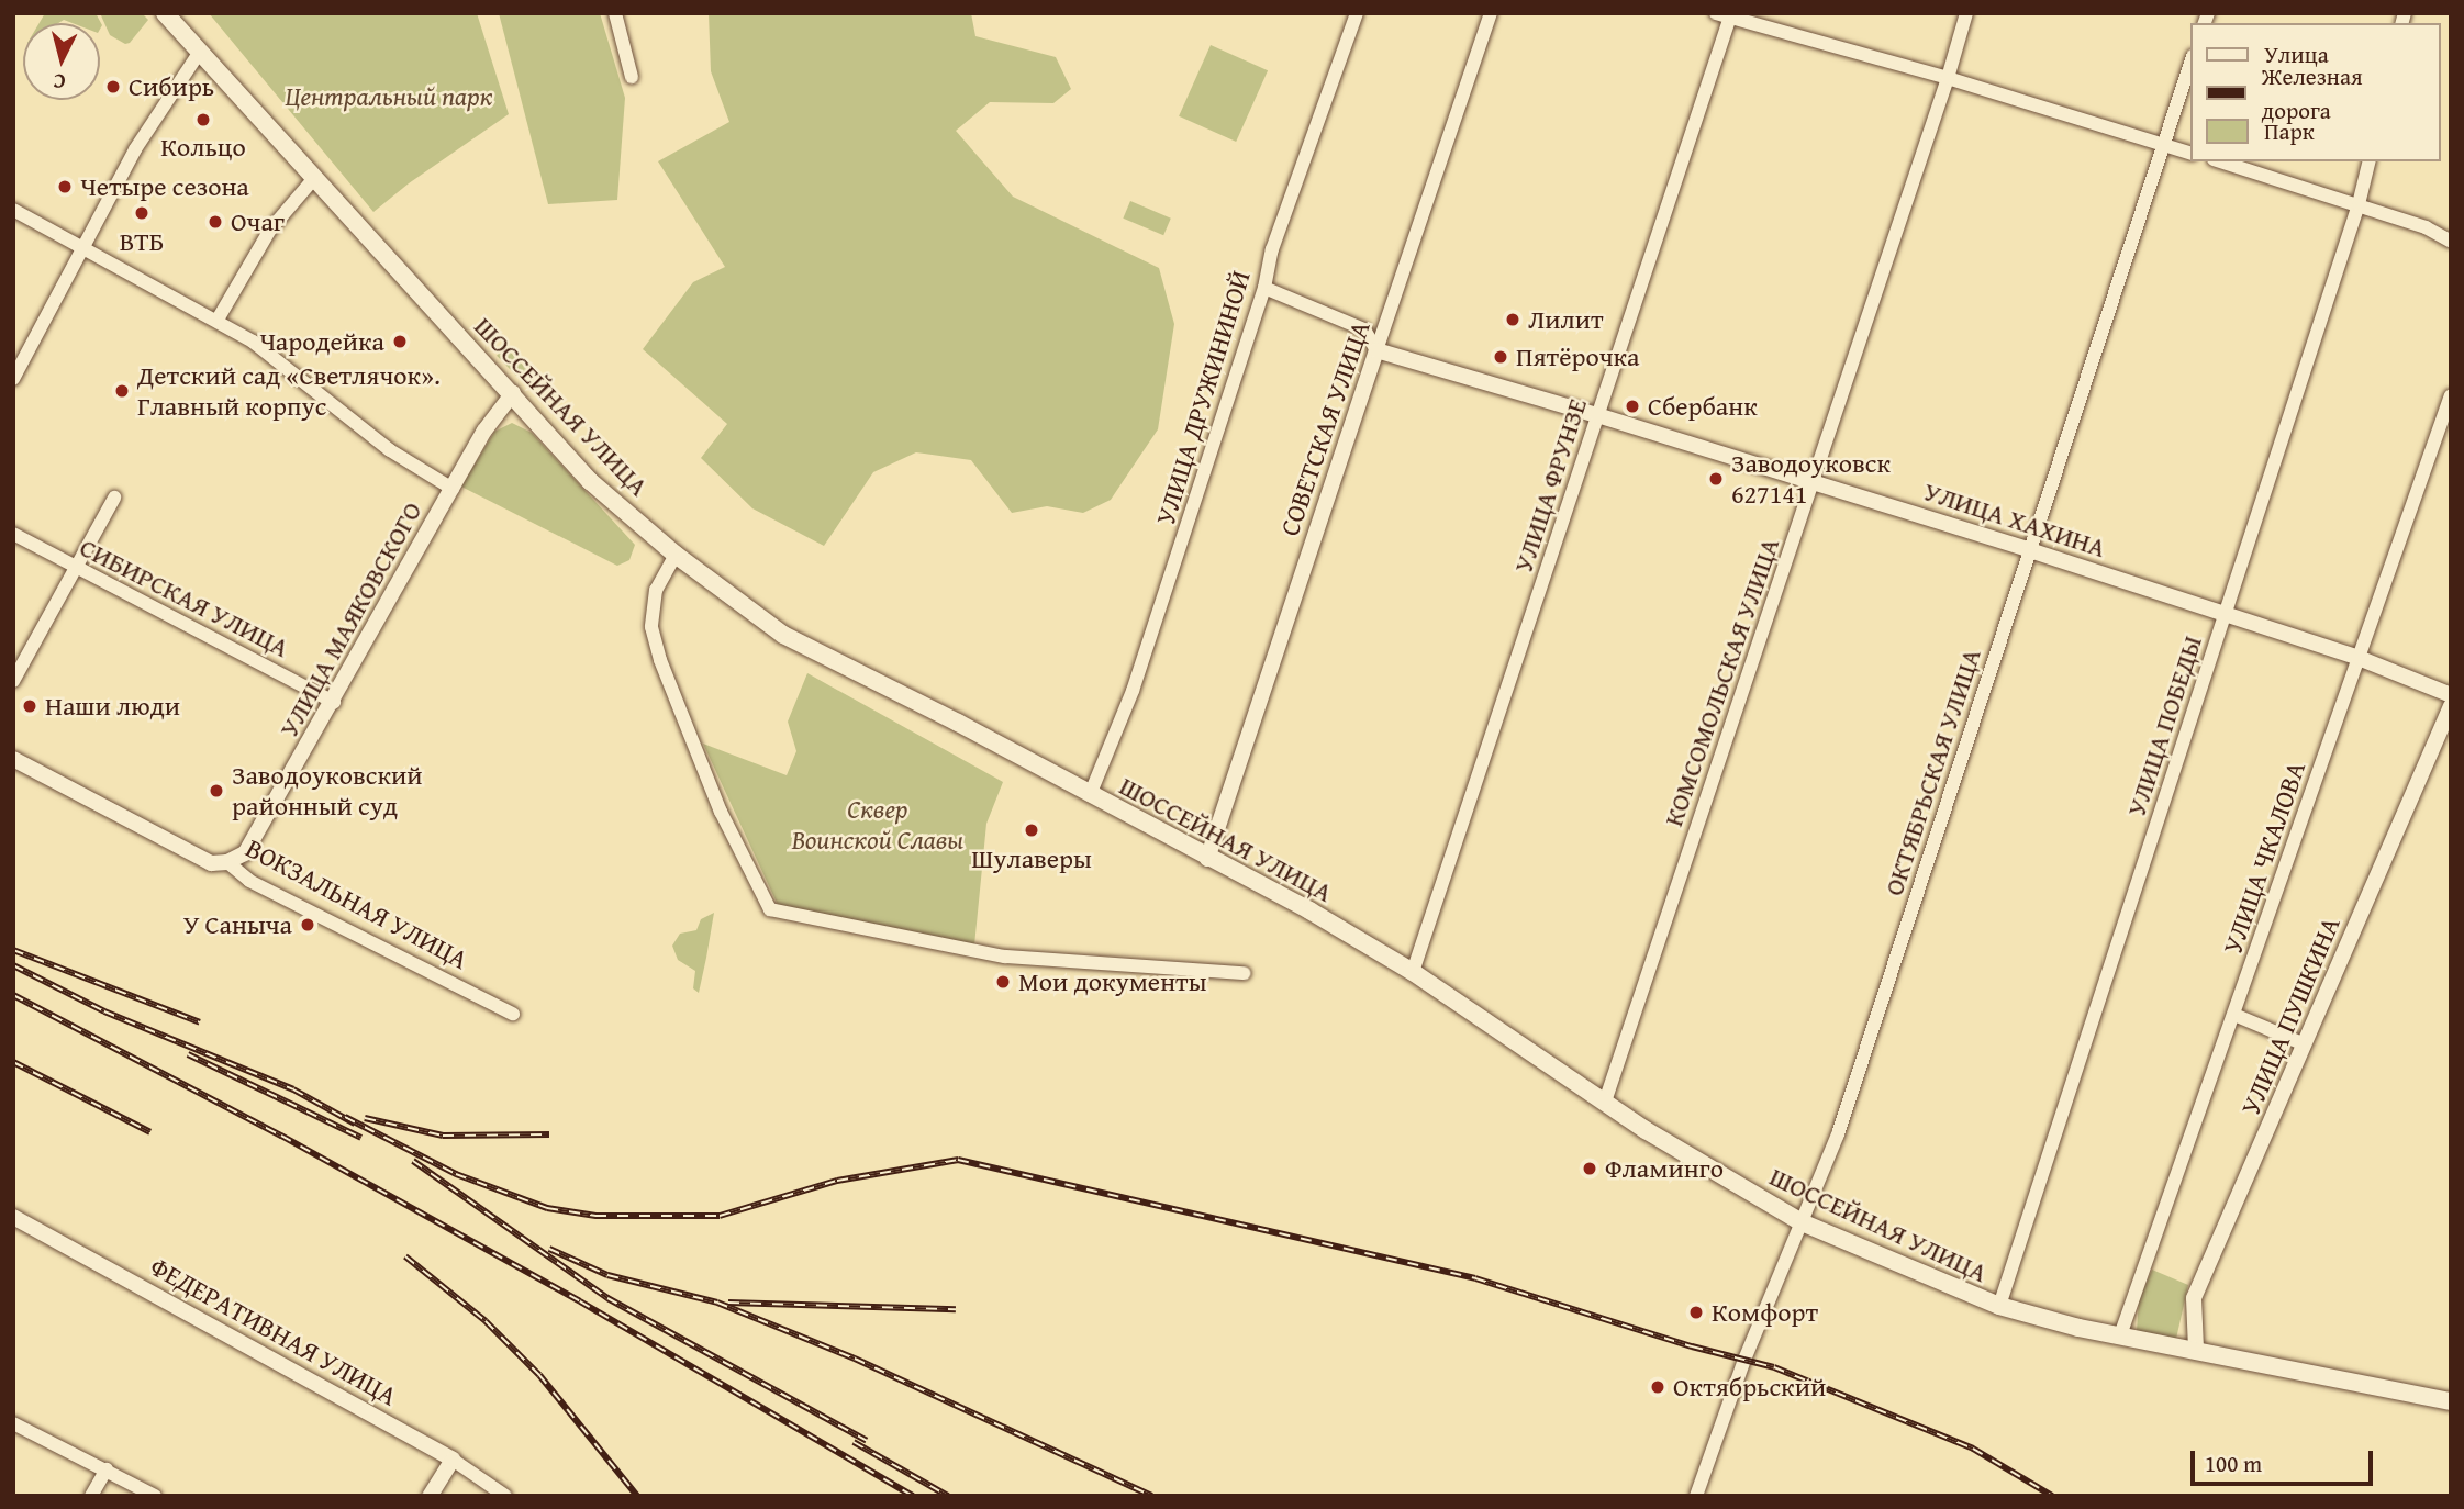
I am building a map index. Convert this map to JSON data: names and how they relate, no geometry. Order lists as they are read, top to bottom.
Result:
{
  "streets": {
    "main road": ["ШОССЕЙНАЯ УЛИЦА"],
    "street": [
      "УЛИЦА ДРУЖИНИНОЙ",
      "СОВЕТСКАЯ УЛИЦА",
      "УЛИЦА ФРУНЗЕ",
      "УЛИЦА ХАХИНА",
      "СИБИРСКАЯ УЛИЦА",
      "УЛИЦА МАЯКОВСКОГО",
      "КОМСОМОЛЬСКАЯ УЛИЦА",
      "УЛИЦА ПОБЕДЫ",
      "ОКТЯБРЬСКАЯ УЛИЦА",
      "УЛИЦА ЧКАЛОВА",
      "ВОКЗАЛЬНАЯ УЛИЦА",
      "УЛИЦА ПУШКИНА",
      "ФЕДЕРАТИВНАЯ УЛИЦА"
    ]
  },
  "crossings": [
    ["УЛИЦА ДРУЖИНИНОЙ", "ШОССЕЙНАЯ УЛИЦА"],
    ["ШОССЕЙНАЯ УЛИЦА", "СОВЕТСКАЯ УЛИЦА"],
    ["ШОССЕЙНАЯ УЛИЦА", "УЛИЦА ФРУНЗЕ"],
    ["ШОССЕЙНАЯ УЛИЦА", "УЛИЦА МАЯКОВСКОГО"],
    ["ШОССЕЙНАЯ УЛИЦА", "КОМСОМОЛЬСКАЯ УЛИЦА"],
    ["ШОССЕЙНАЯ УЛИЦА", "УЛИЦА ПОБЕДЫ"],
    ["ШОССЕЙНАЯ УЛИЦА", "ОКТЯБРЬСКАЯ УЛИЦА"],
    ["ШОССЕЙНАЯ УЛИЦА", "УЛИЦА ЧКАЛОВА"],
    ["ШОССЕЙНАЯ УЛИЦА", "УЛИЦА ПУШКИНА"],
    ["СОВЕТСКАЯ УЛИЦА", "УЛИЦА ХАХИНА"],
    ["УЛИЦА ФРУНЗЕ", "УЛИЦА ХАХИНА"],
    ["УЛИЦА ХАХИНА", "КОМСОМОЛЬСКАЯ УЛИЦА"],
    ["УЛИЦА ХАХИНА", "УЛИЦА ПОБЕДЫ"],
    ["УЛИЦА ХАХИНА", "ОКТЯБРЬСКАЯ УЛИЦА"],
    ["УЛИЦА ХАХИНА", "УЛИЦА ЧКАЛОВА"],
    ["СИБИРСКАЯ УЛИЦА", "УЛИЦА МАЯКОВСКОГО"],
    ["УЛИЦА МАЯКОВСКОГО", "ВОКЗАЛЬНАЯ УЛИЦА"]
  ],
  "parks": ["Центральный парк", "Сквер Воинской Славы"],
  "places": [
    "Сибирь",
    "Кольцо",
    "Четыре сезона",
    "ВТБ",
    "Очаг",
    "Лилит",
    "Чародейка",
    "Пятёрочка",
    "Детский сад «Светлячок». Главный корпус",
    "Сбербанк",
    "Заводоуковск 627141",
    "Наши люди",
    "Заводоуковский районный суд",
    "Шулаверы",
    "У Саныча",
    "Мои документы",
    "Фламинго",
    "Комфорт",
    "Октябрьский"
  ],
  "legend": ["Улица", "Железная дорога", "Парк"],
  "scale_bar": "100 m",
  "north": "bottom"
}
